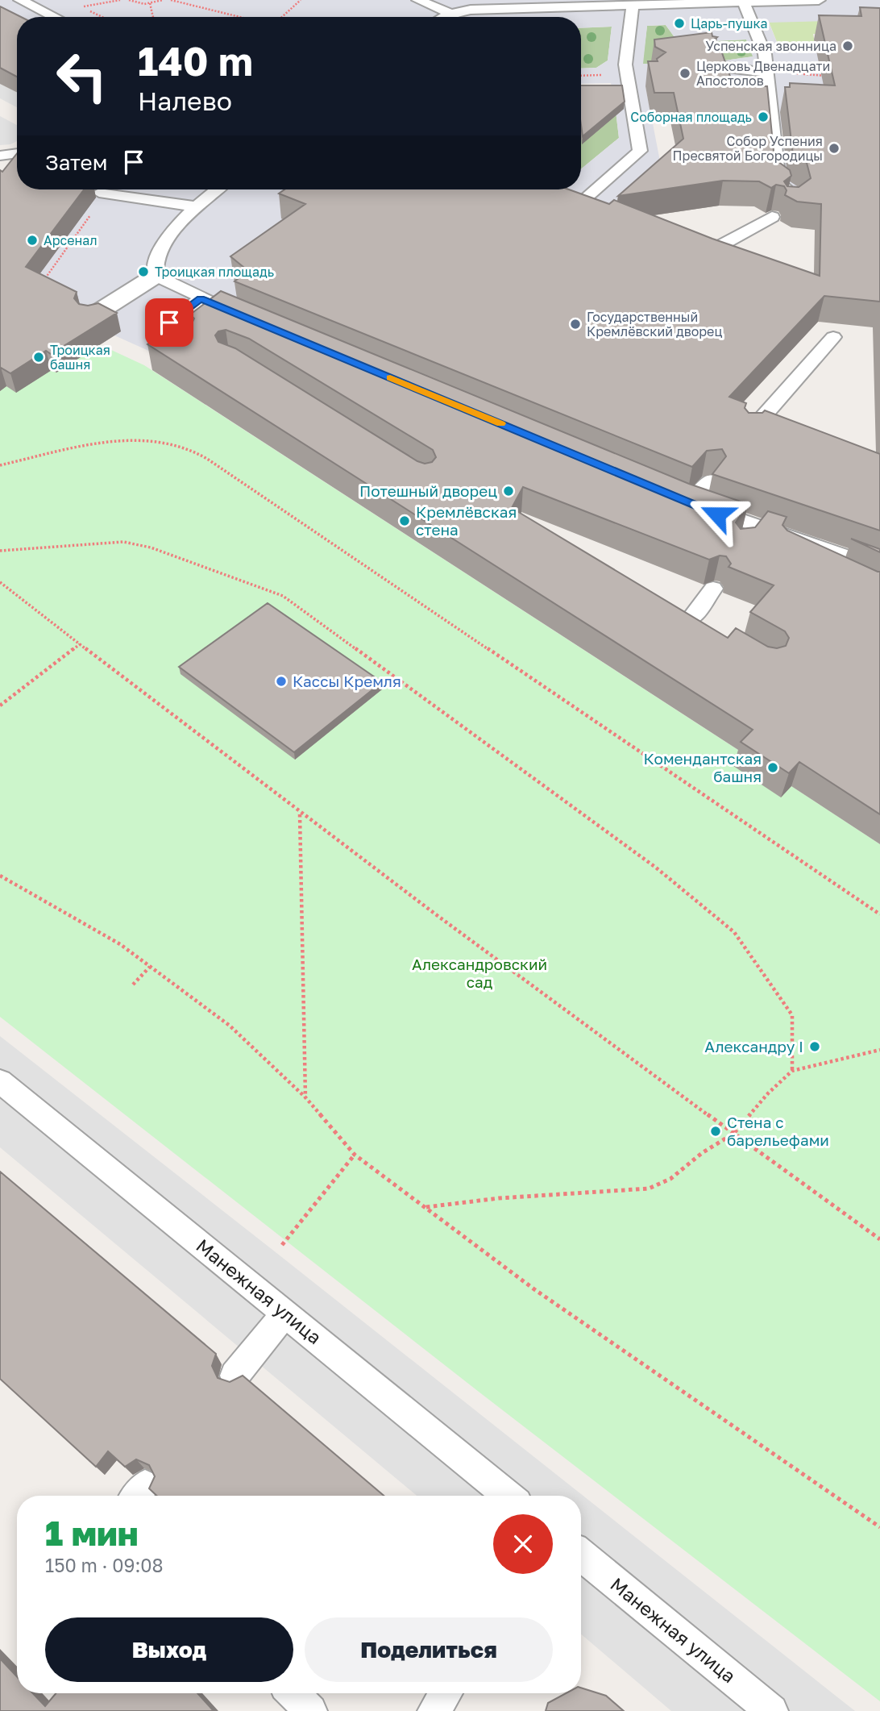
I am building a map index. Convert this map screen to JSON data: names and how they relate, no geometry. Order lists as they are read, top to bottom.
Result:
{
  "streets": {
    "lane": ["Манежная улица"]
  },
  "parks": ["Александровский сад"],
  "places": [
    "Царь-пушка",
    "Успенская звонница",
    "Церковь Двенадцати Апостолов",
    "Соборная площадь",
    "Собор Успения Пресвятой Богородицы",
    "Арсенал",
    "Троицкая площадь",
    "Государственный Кремлёвский дворец",
    "Троицкая башня",
    "Потешный дворец",
    "Кремлёвская стена",
    "Кассы Кремля",
    "Комендантская башня",
    "Александру I",
    "Стена с барельефами"
  ],
  "page": {
    "turn": ["140 m", "Налево"],
    "then": "Затем",
    "heading": ["1 мин", "150 m · 09:08"],
    "buttons": ["Выход", "Поделиться"]
  }
}
